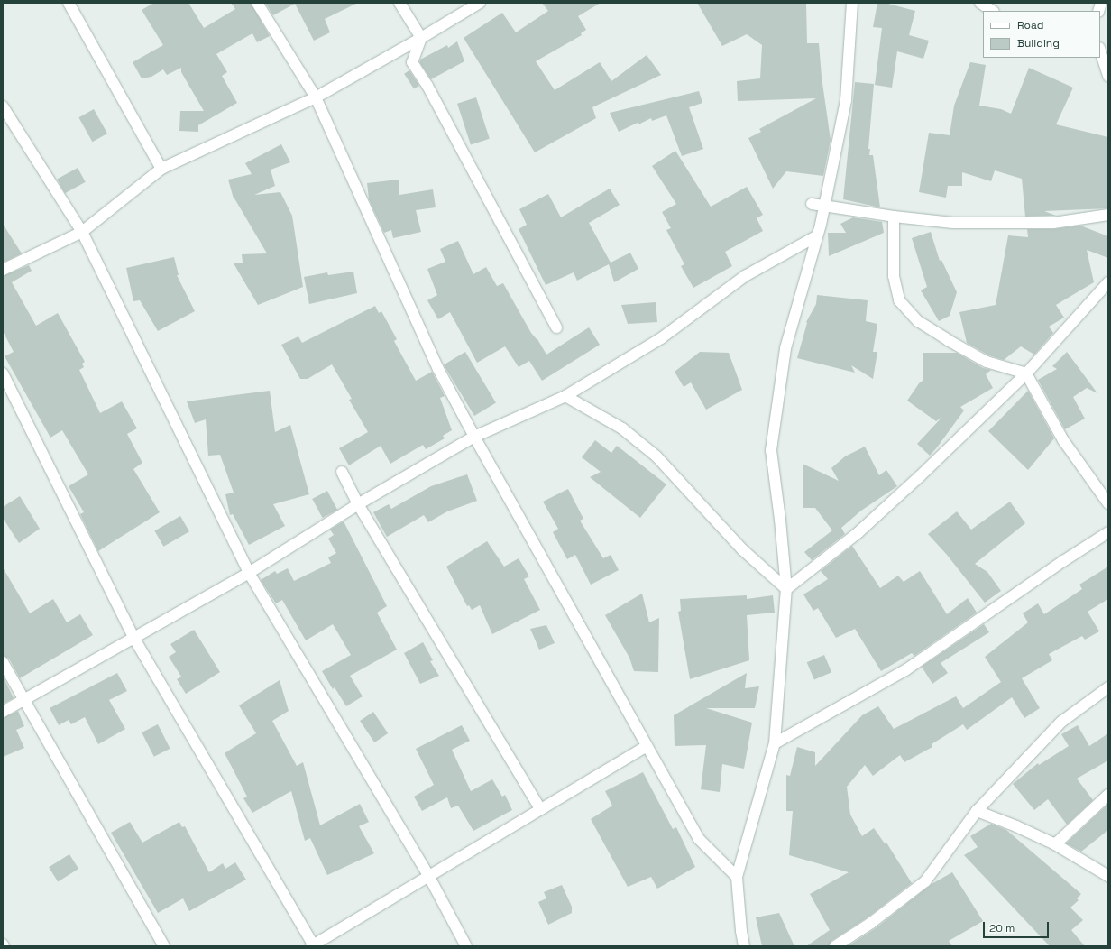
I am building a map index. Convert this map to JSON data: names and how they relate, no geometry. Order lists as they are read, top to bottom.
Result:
{
  "legend": ["Road", "Building"],
  "scale_bar": "20 m"
}
